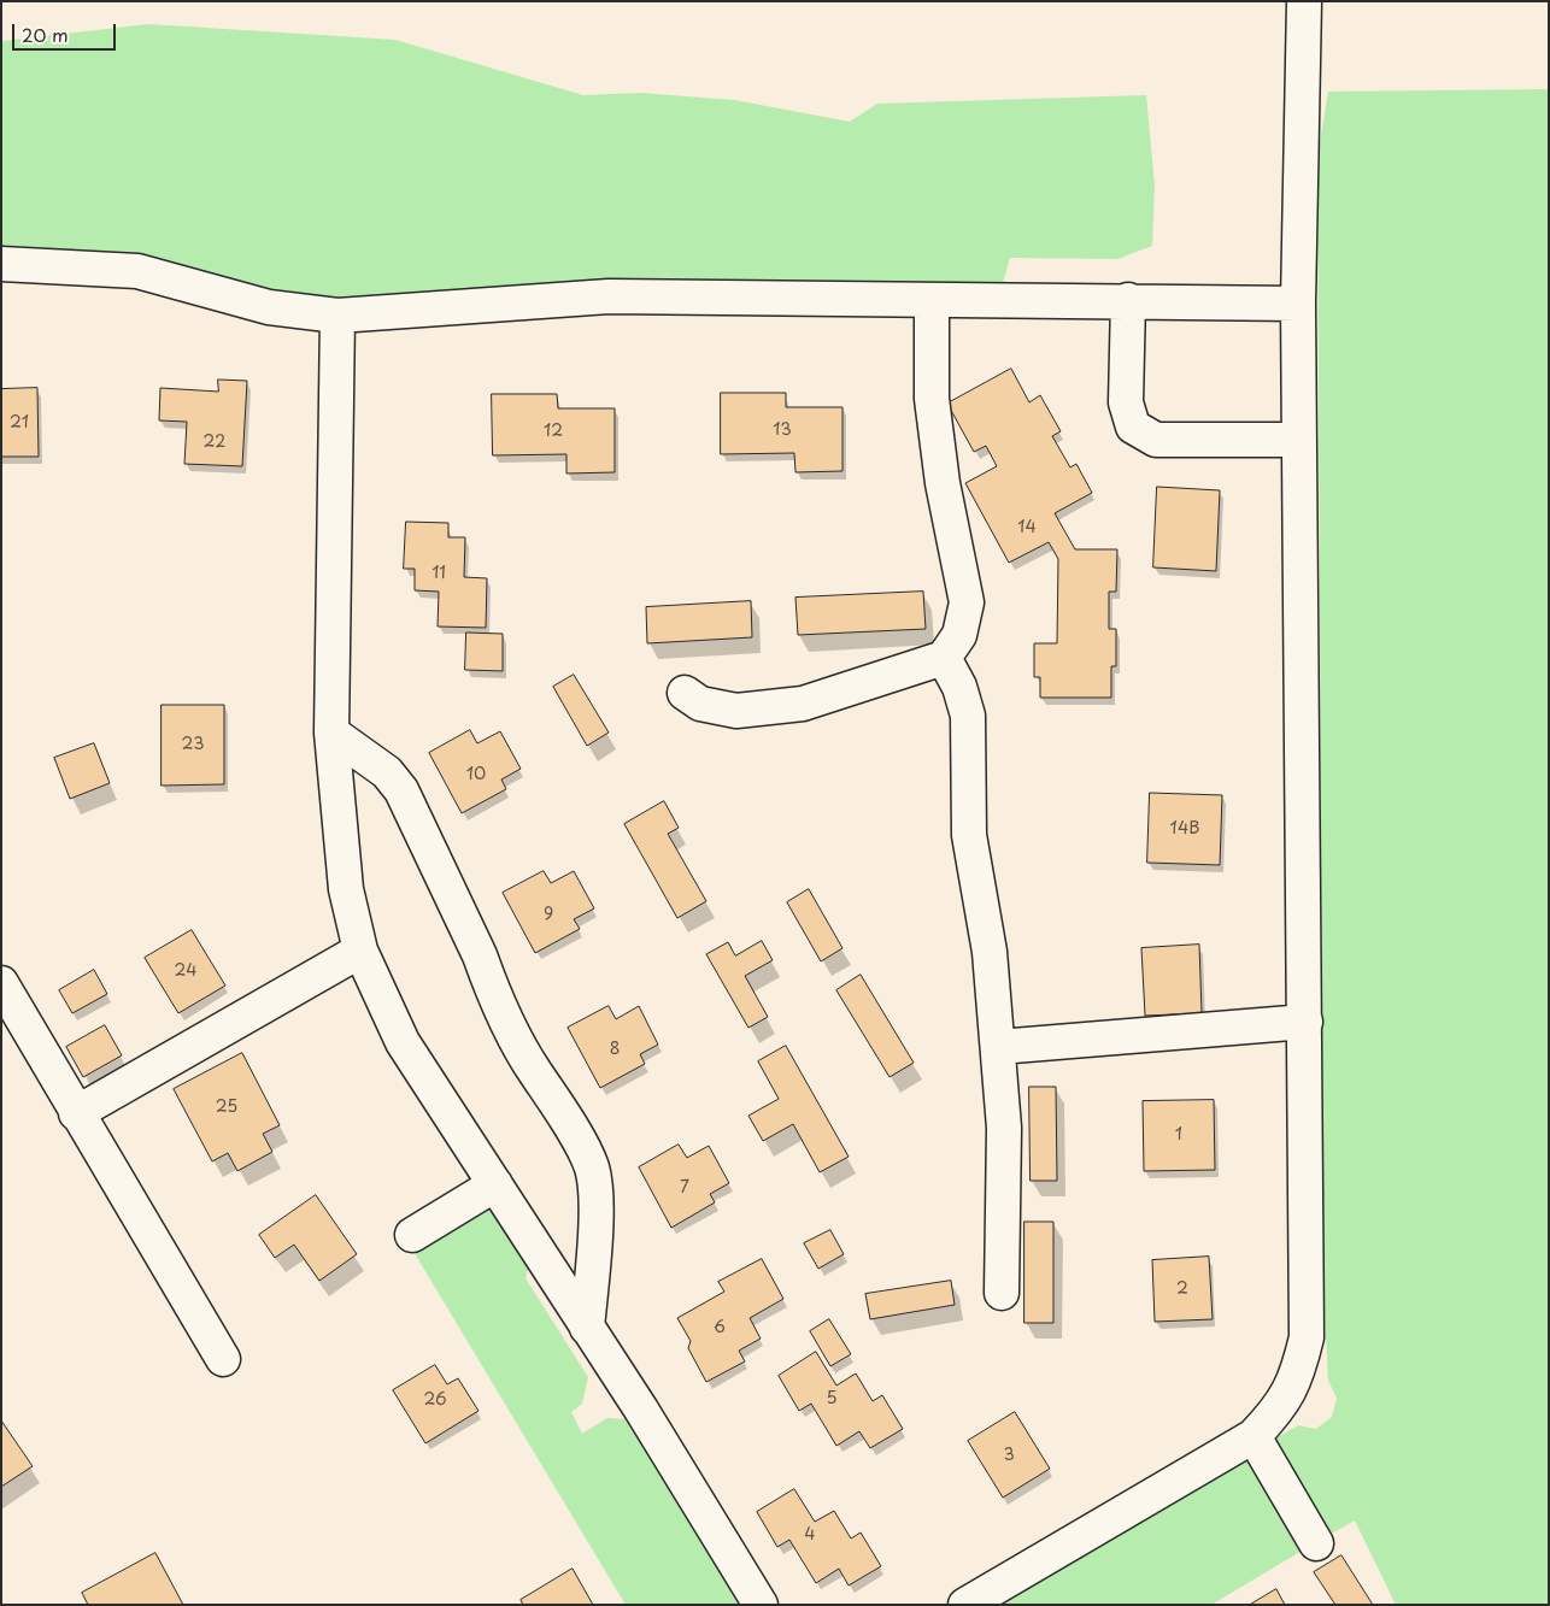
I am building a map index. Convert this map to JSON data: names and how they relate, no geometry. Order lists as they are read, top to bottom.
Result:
{
  "house_numbers": [
    "21",
    "13",
    "12",
    "22",
    "14",
    "11",
    "23",
    "10",
    "14В",
    "9",
    "24",
    "8",
    "25",
    "1",
    "7",
    "2",
    "6",
    "5",
    "26",
    "3",
    "4"
  ],
  "scale_bar": "20 m"
}
